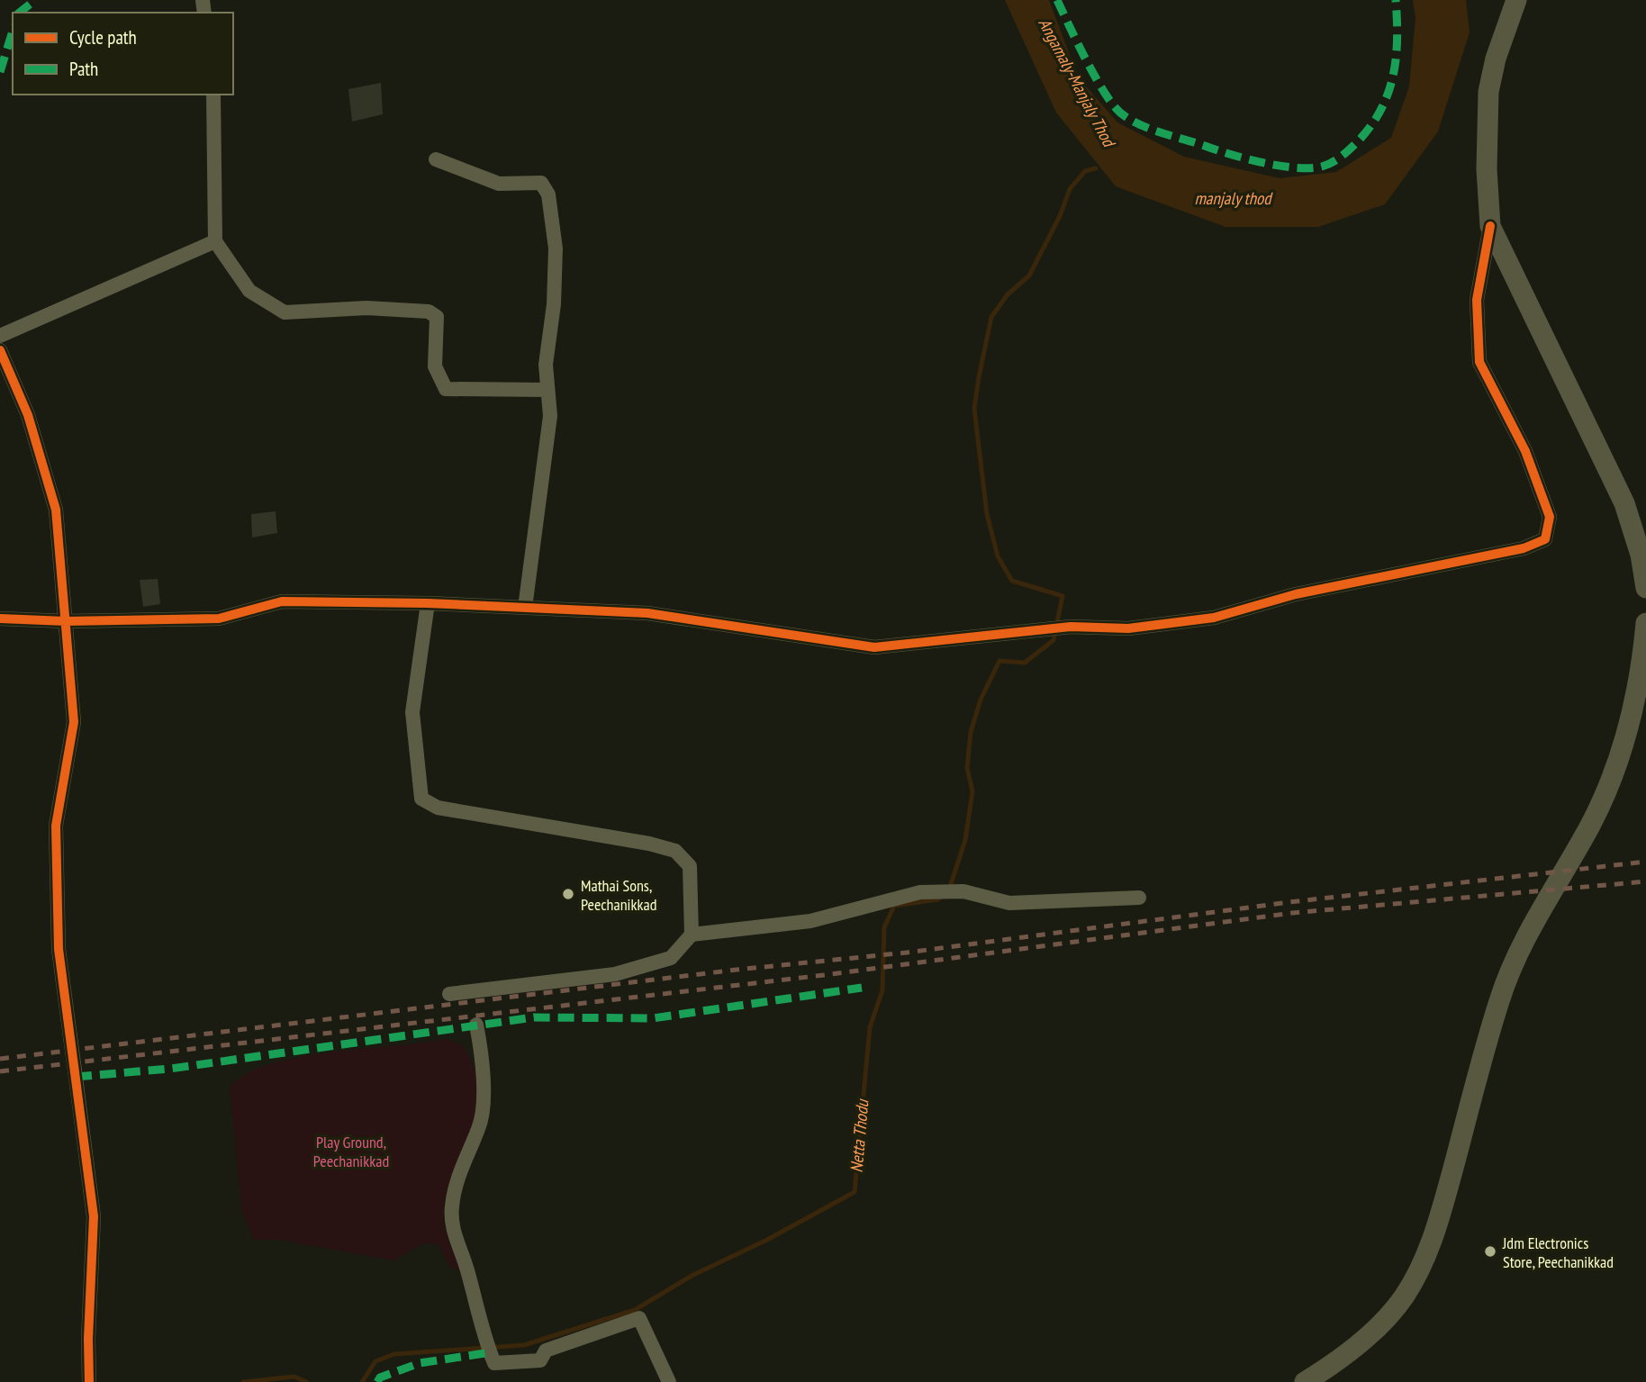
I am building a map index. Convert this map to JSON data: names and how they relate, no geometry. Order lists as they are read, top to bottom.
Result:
{
  "water": ["Angamaly-Manjaly Thod", "manjaly thod", "Netta Thodu"],
  "parks": ["Play Ground, Peechanikkad"],
  "places": ["Mathai Sons, Peechanikkad", "Jdm Electronics Store, Peechanikkad"],
  "legend": ["Cycle path", "Path"]
}
